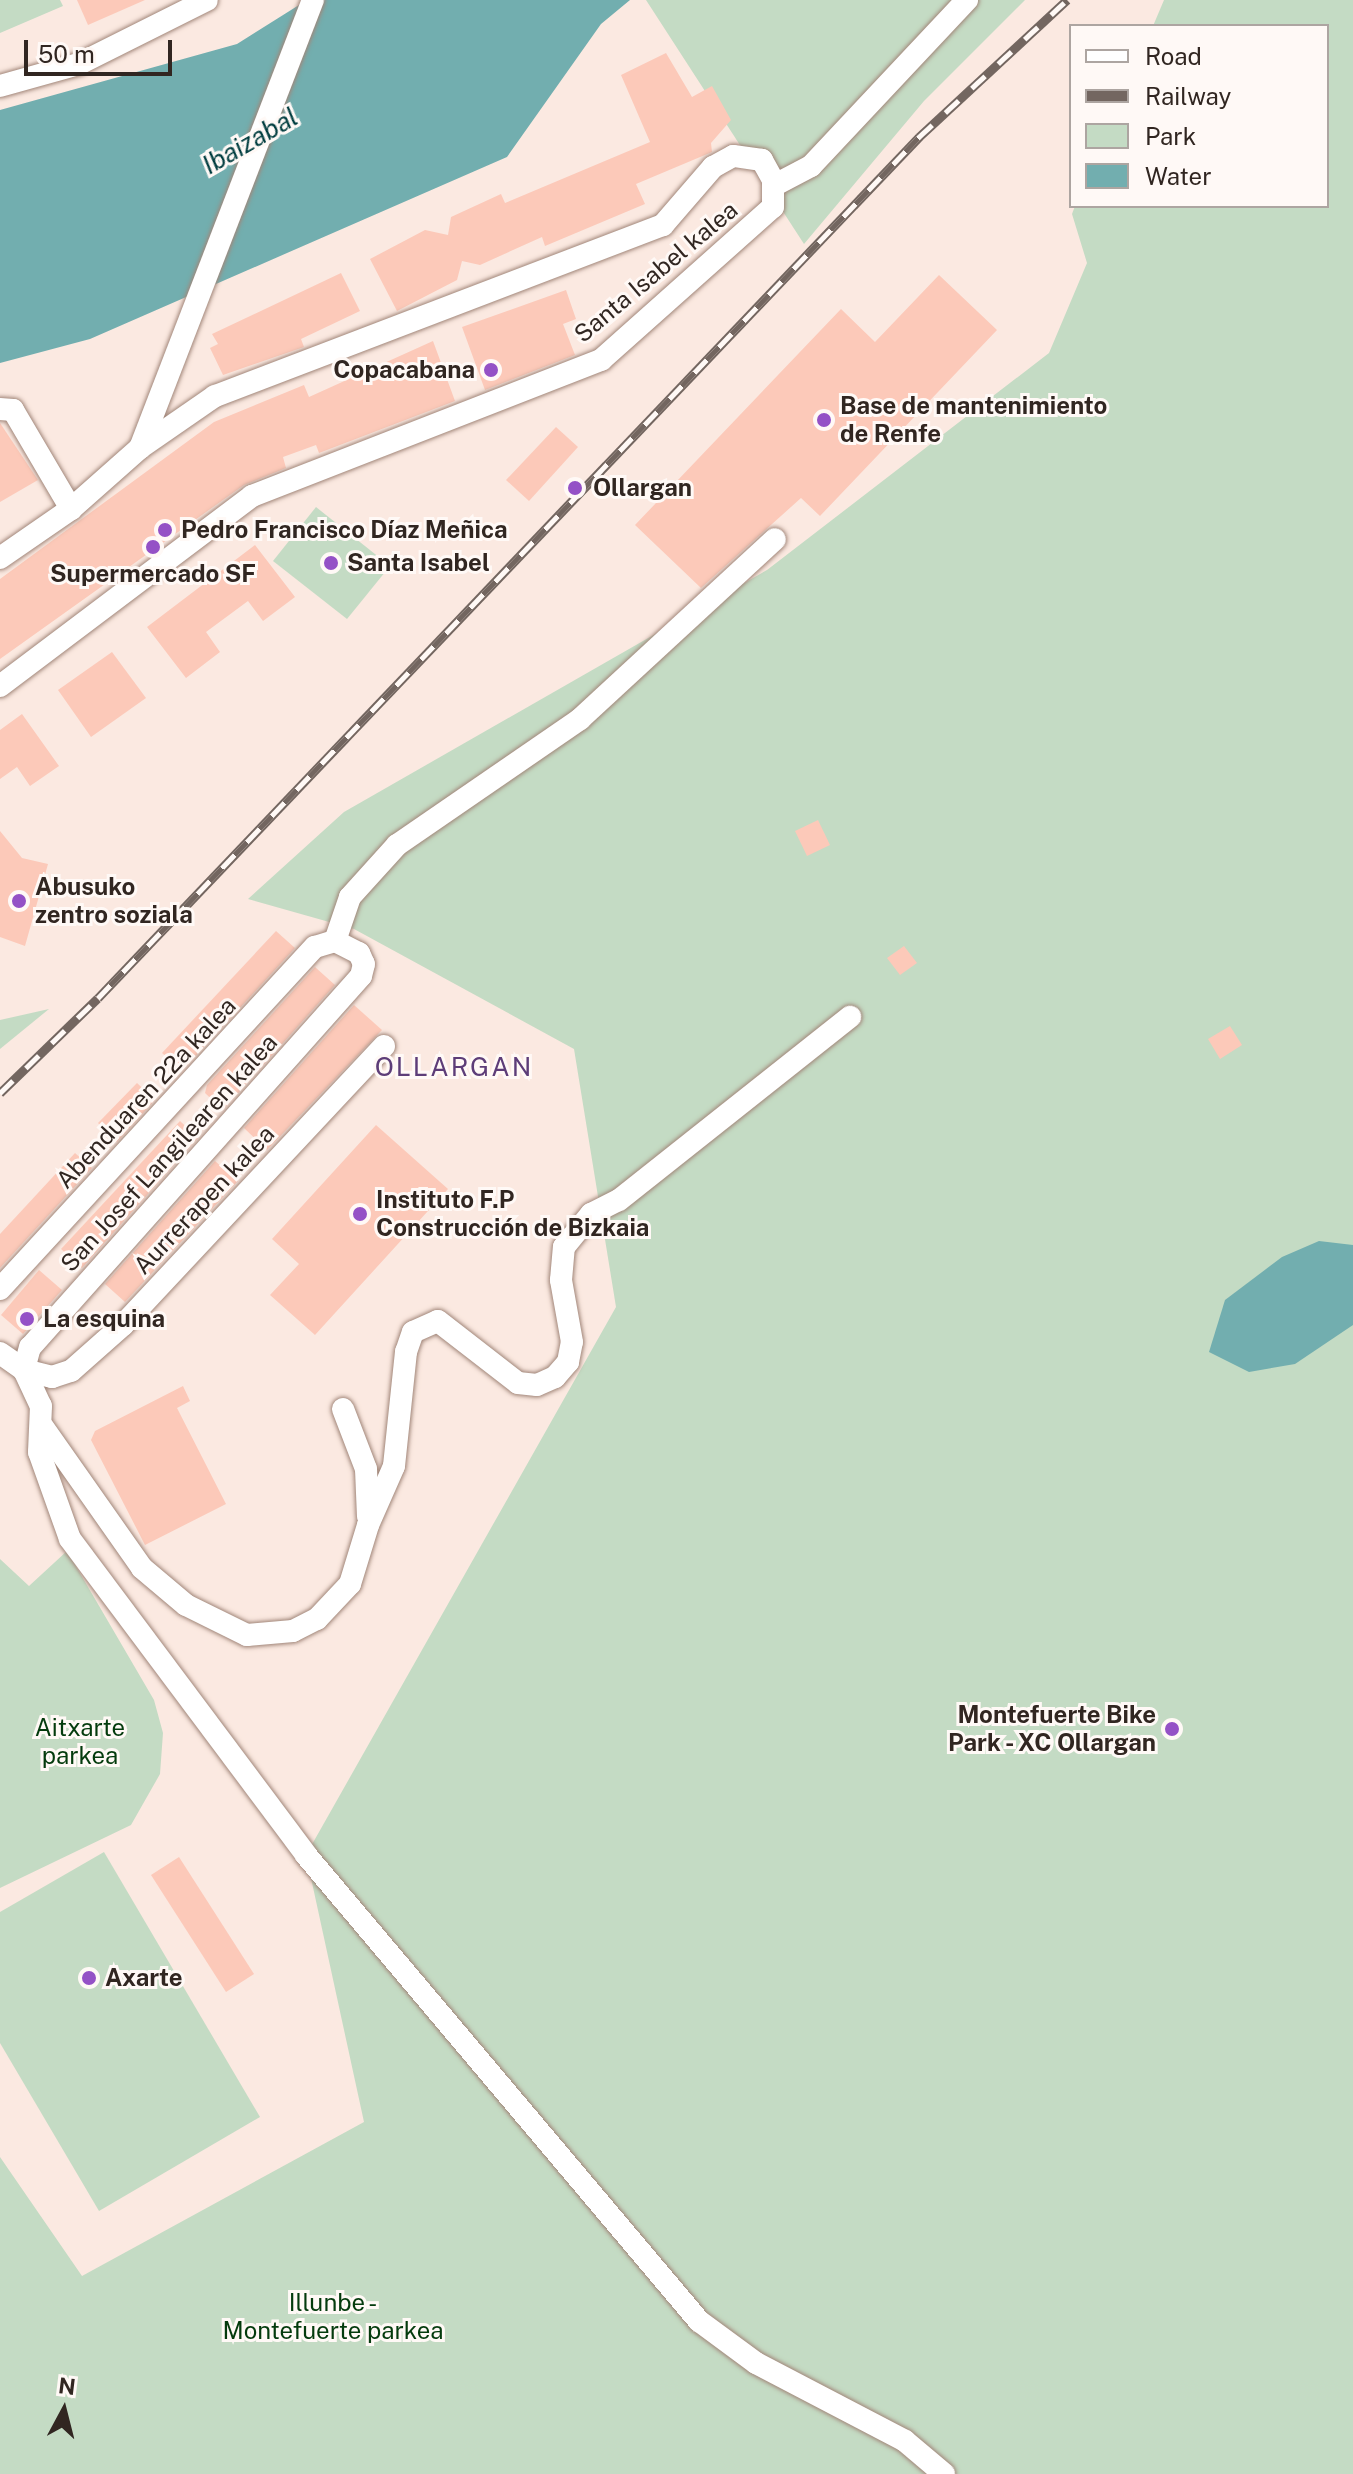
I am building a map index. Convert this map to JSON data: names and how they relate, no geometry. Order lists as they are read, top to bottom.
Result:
{
  "streets": {
    "street": [
      "Santa Isabel kalea",
      "Abenduaren 22a kalea",
      "San Josef Langilearen kalea",
      "Aurrerapen kalea"
    ]
  },
  "crossings": [
    ["Abenduaren 22a kalea", "San Josef Langilearen kalea"],
    ["San Josef Langilearen kalea", "Aurrerapen kalea"]
  ],
  "districts": ["OLLARGAN"],
  "water": ["Ibaizabal"],
  "parks": ["Aitxarte parkea", "Illunbe - Montefuerte parkea"],
  "places": [
    "Copacabana",
    "Base de mantenimiento de Renfe",
    "Ollargan",
    "Pedro Francisco Díaz Meñica",
    "Supermercado SF",
    "Santa Isabel",
    "Abusuko zentro soziala",
    "Instituto F.P Construcción de Bizkaia",
    "La esquina",
    "Montefuerte Bike Park - XC Ollargan",
    "Axarte"
  ],
  "legend": [
    "Road",
    "Railway",
    "Park",
    "Water"
  ],
  "scale_bar": "50 m",
  "north": "top"
}
